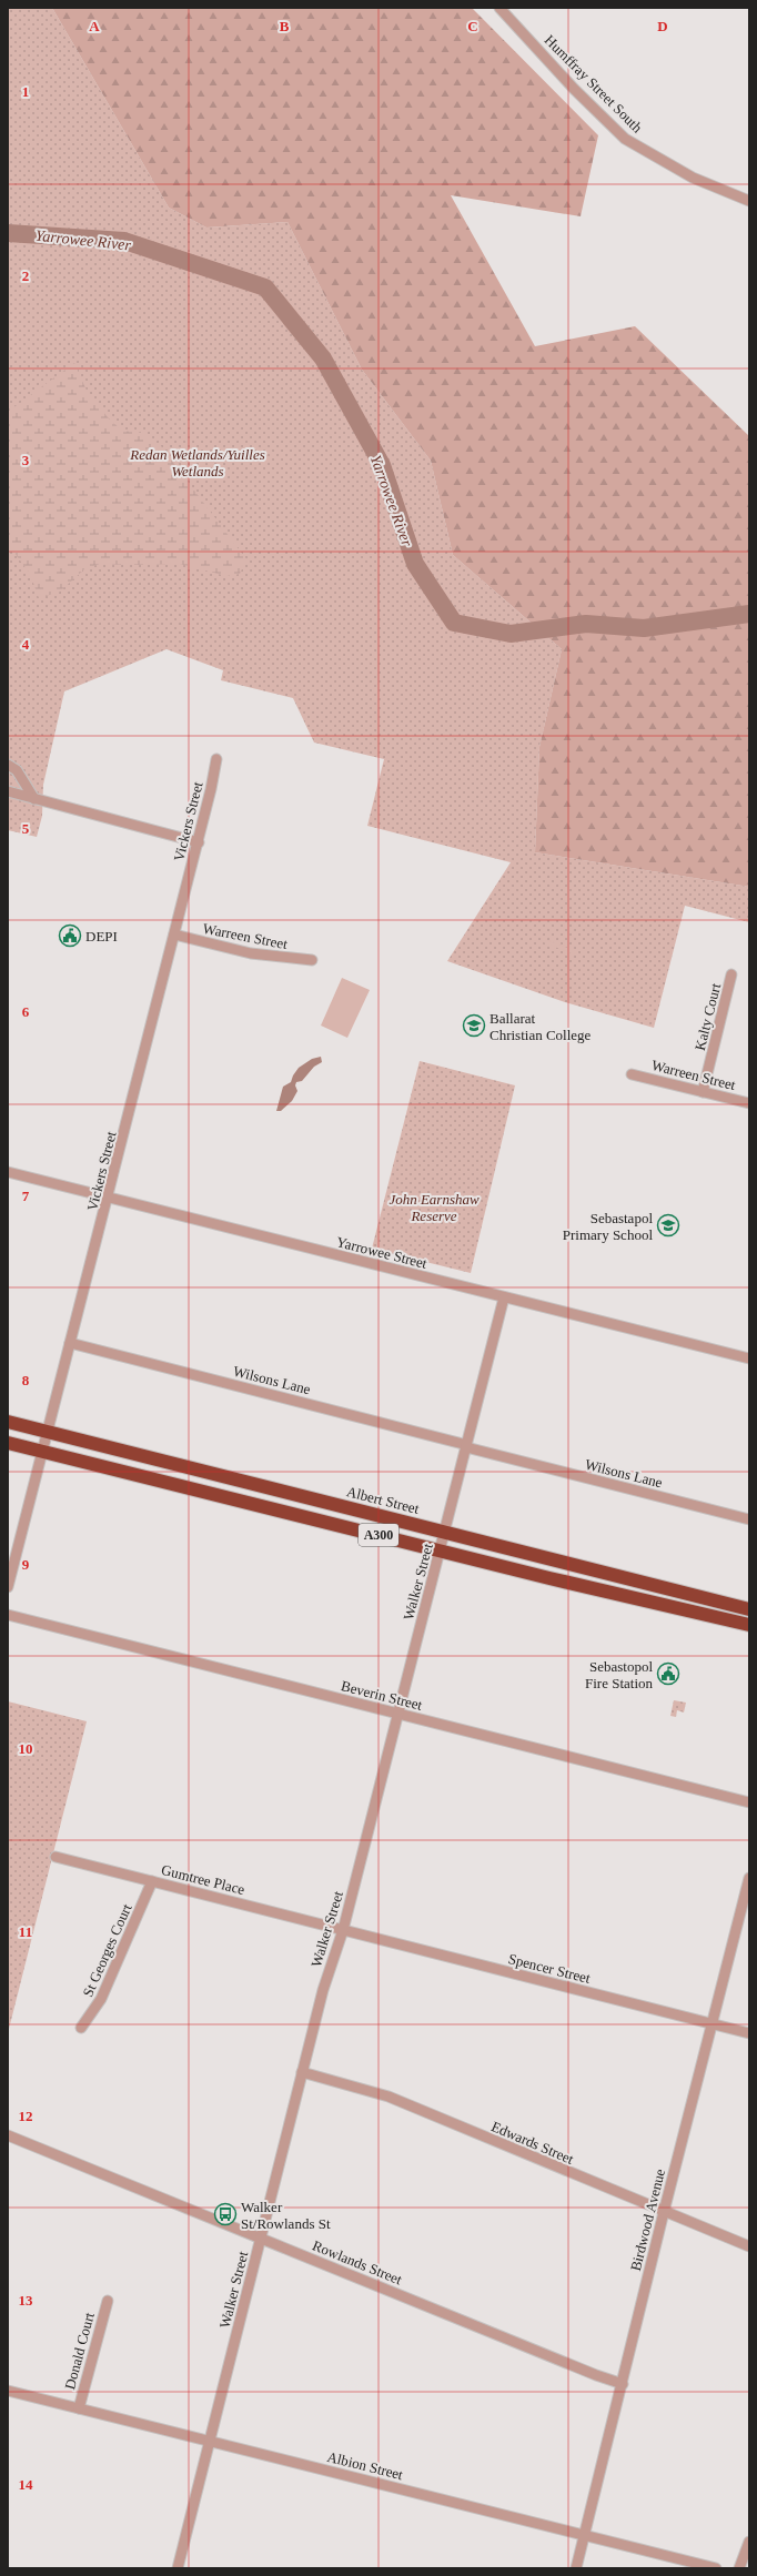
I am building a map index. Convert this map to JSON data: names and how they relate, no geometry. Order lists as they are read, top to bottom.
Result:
{
  "streets": {
    "highway": ["Albert Street", "A300"],
    "street": [
      "Humffray Street South",
      "Vickers Street",
      "Warreen Street",
      "Kalty Court",
      "Yarrowee Street",
      "Wilsons Lane",
      "Walker Street",
      "Beverin Street",
      "Gumtree Place",
      "St Georges Court",
      "Spencer Street",
      "Edwards Street",
      "Birdwood Avenue",
      "Rowlands Street",
      "Donald Court",
      "Albion Street"
    ]
  },
  "crossings": [
    ["Vickers Street", "Warreen Street"],
    ["Vickers Street", "Yarrowee Street"],
    ["Vickers Street", "Wilsons Lane"],
    ["Vickers Street", "Albert Street"],
    ["Vickers Street", "A300"],
    ["Warreen Street", "Kalty Court"],
    ["Yarrowee Street", "Walker Street"],
    ["Wilsons Lane", "Walker Street"],
    ["Albert Street", "Walker Street"],
    ["A300", "Walker Street"],
    ["Walker Street", "Beverin Street"],
    ["Walker Street", "Gumtree Place"],
    ["Walker Street", "Spencer Street"],
    ["Walker Street", "Edwards Street"],
    ["Walker Street", "Rowlands Street"],
    ["Walker Street", "Albion Street"],
    ["Gumtree Place", "St Georges Court"],
    ["Gumtree Place", "Spencer Street"],
    ["Spencer Street", "Birdwood Avenue"],
    ["Edwards Street", "Birdwood Avenue"],
    ["Birdwood Avenue", "Rowlands Street"],
    ["Birdwood Avenue", "Albion Street"],
    ["Donald Court", "Albion Street"]
  ],
  "water": ["Yarrowee River"],
  "parks": ["Redan Wetlands/Yuilles Wetlands", "John Earnshaw Reserve"],
  "places": {
    "public building": ["DEPI", "Sebastopol Fire Station"],
    "school or university": ["Ballarat Christian College", "Sebastapol Primary School"],
    "bus stop": ["Walker St/Rowlands St"]
  },
  "grid": {
    "columns": [
      "A",
      "B",
      "C",
      "D"
    ],
    "rows": [
      "1",
      "2",
      "3",
      "4",
      "5",
      "6",
      "7",
      "8",
      "9",
      "10",
      "11",
      "12",
      "13",
      "14"
    ]
  }
}
